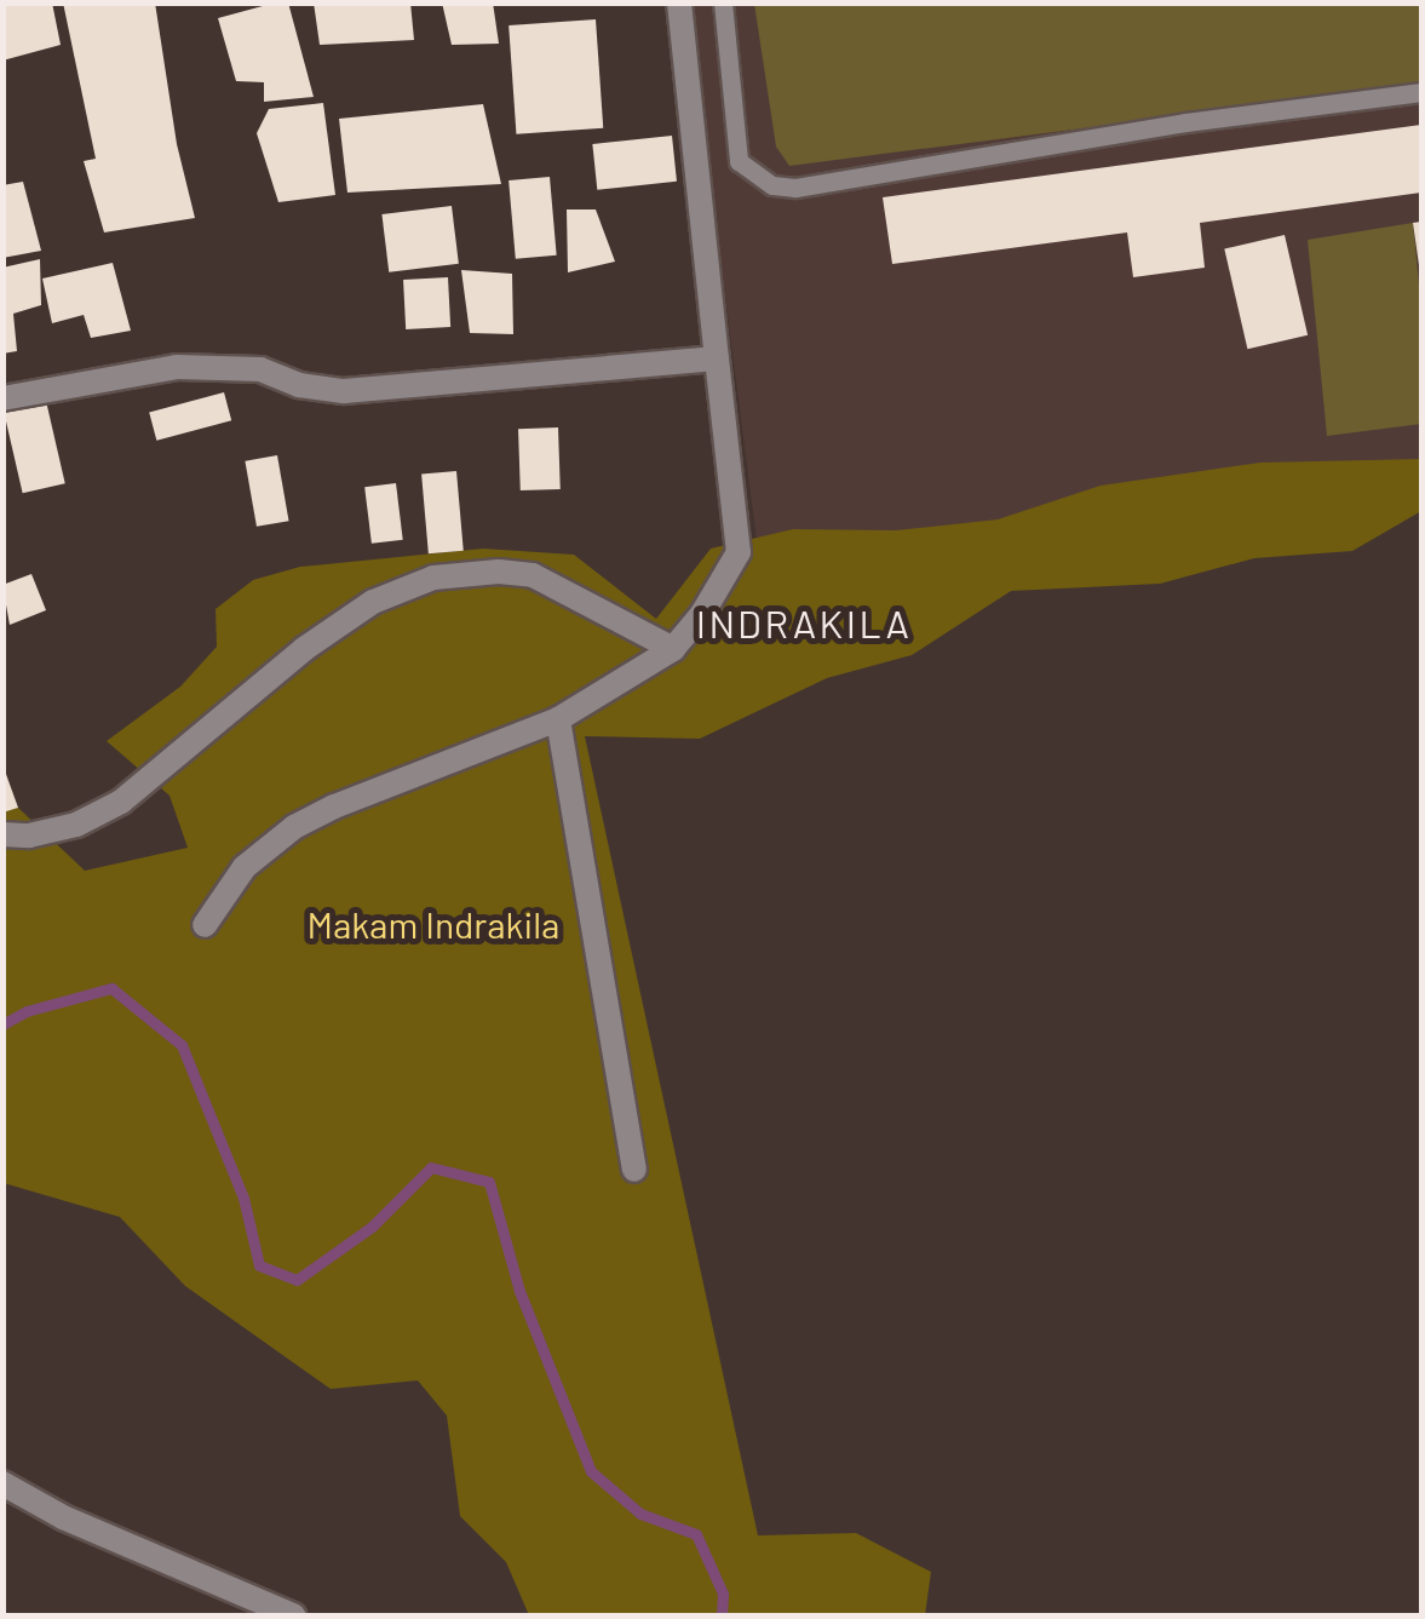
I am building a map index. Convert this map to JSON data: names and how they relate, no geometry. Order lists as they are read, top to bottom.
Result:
{
  "districts": ["INDRAKILA"],
  "parks": ["Makam Indrakila"]
}
